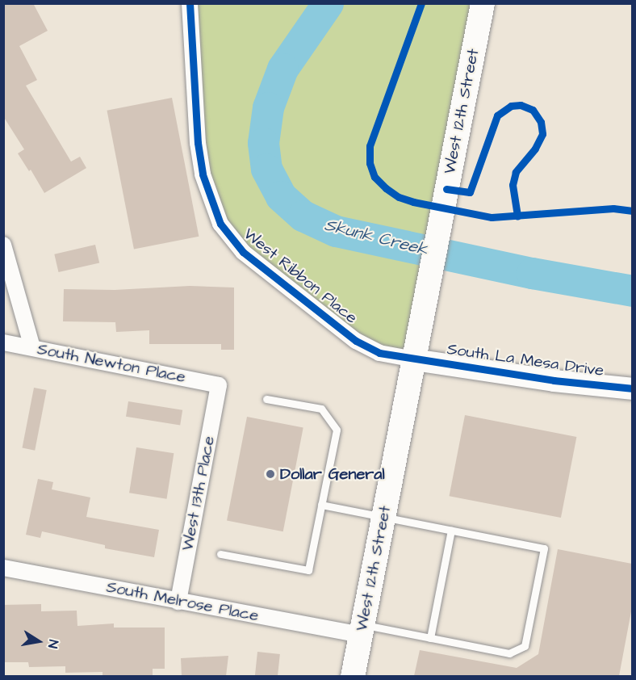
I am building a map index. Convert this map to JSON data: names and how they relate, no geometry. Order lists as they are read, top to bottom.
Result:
{
  "streets": {
    "main road": ["West 12th Street"],
    "street": [
      "West Ribbon Place",
      "South La Mesa Drive",
      "South Newton Place",
      "West 13th Place",
      "South Melrose Place"
    ]
  },
  "crossings": [
    ["West 12th Street", "West Ribbon Place"],
    ["West 12th Street", "South La Mesa Drive"],
    ["West 12th Street", "South Melrose Place"],
    ["West Ribbon Place", "South La Mesa Drive"],
    ["South Newton Place", "West 13th Place"],
    ["West 13th Place", "South Melrose Place"]
  ],
  "water": ["Skunk Creek"],
  "places": ["Dollar General"],
  "north": "right"
}
